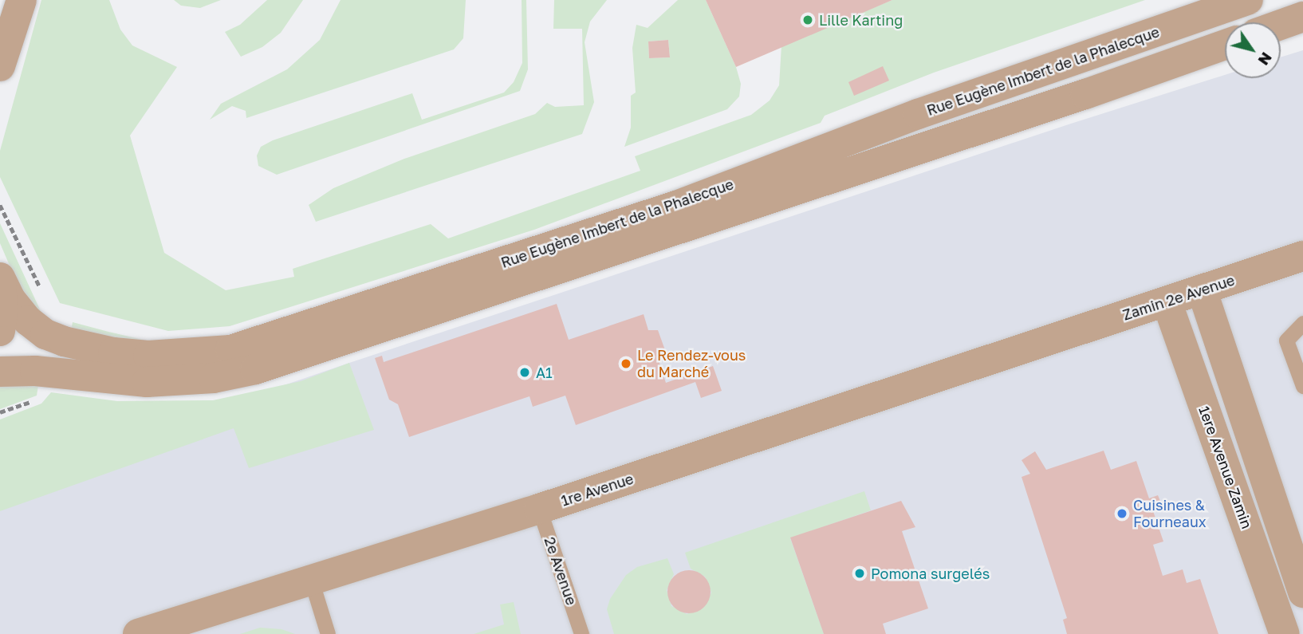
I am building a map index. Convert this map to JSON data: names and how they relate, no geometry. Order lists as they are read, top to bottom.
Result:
{
  "streets": {
    "street": [
      "Rue Eugène Imbert de la Phalecque",
      "Zamin 2e Avenue",
      "1ere Avenue Zamin",
      "1re Avenue"
    ],
    "lane": ["2e Avenue"]
  },
  "crossings": [
    ["Zamin 2e Avenue", "1ere Avenue Zamin"],
    ["Zamin 2e Avenue", "1re Avenue"],
    ["1re Avenue", "2e Avenue"]
  ],
  "places": [
    "Lille Karting",
    "Le Rendez-vous du Marché",
    "A1",
    "Cuisines & Fourneaux",
    "Pomona surgelés"
  ],
  "north": "bottom right"
}
